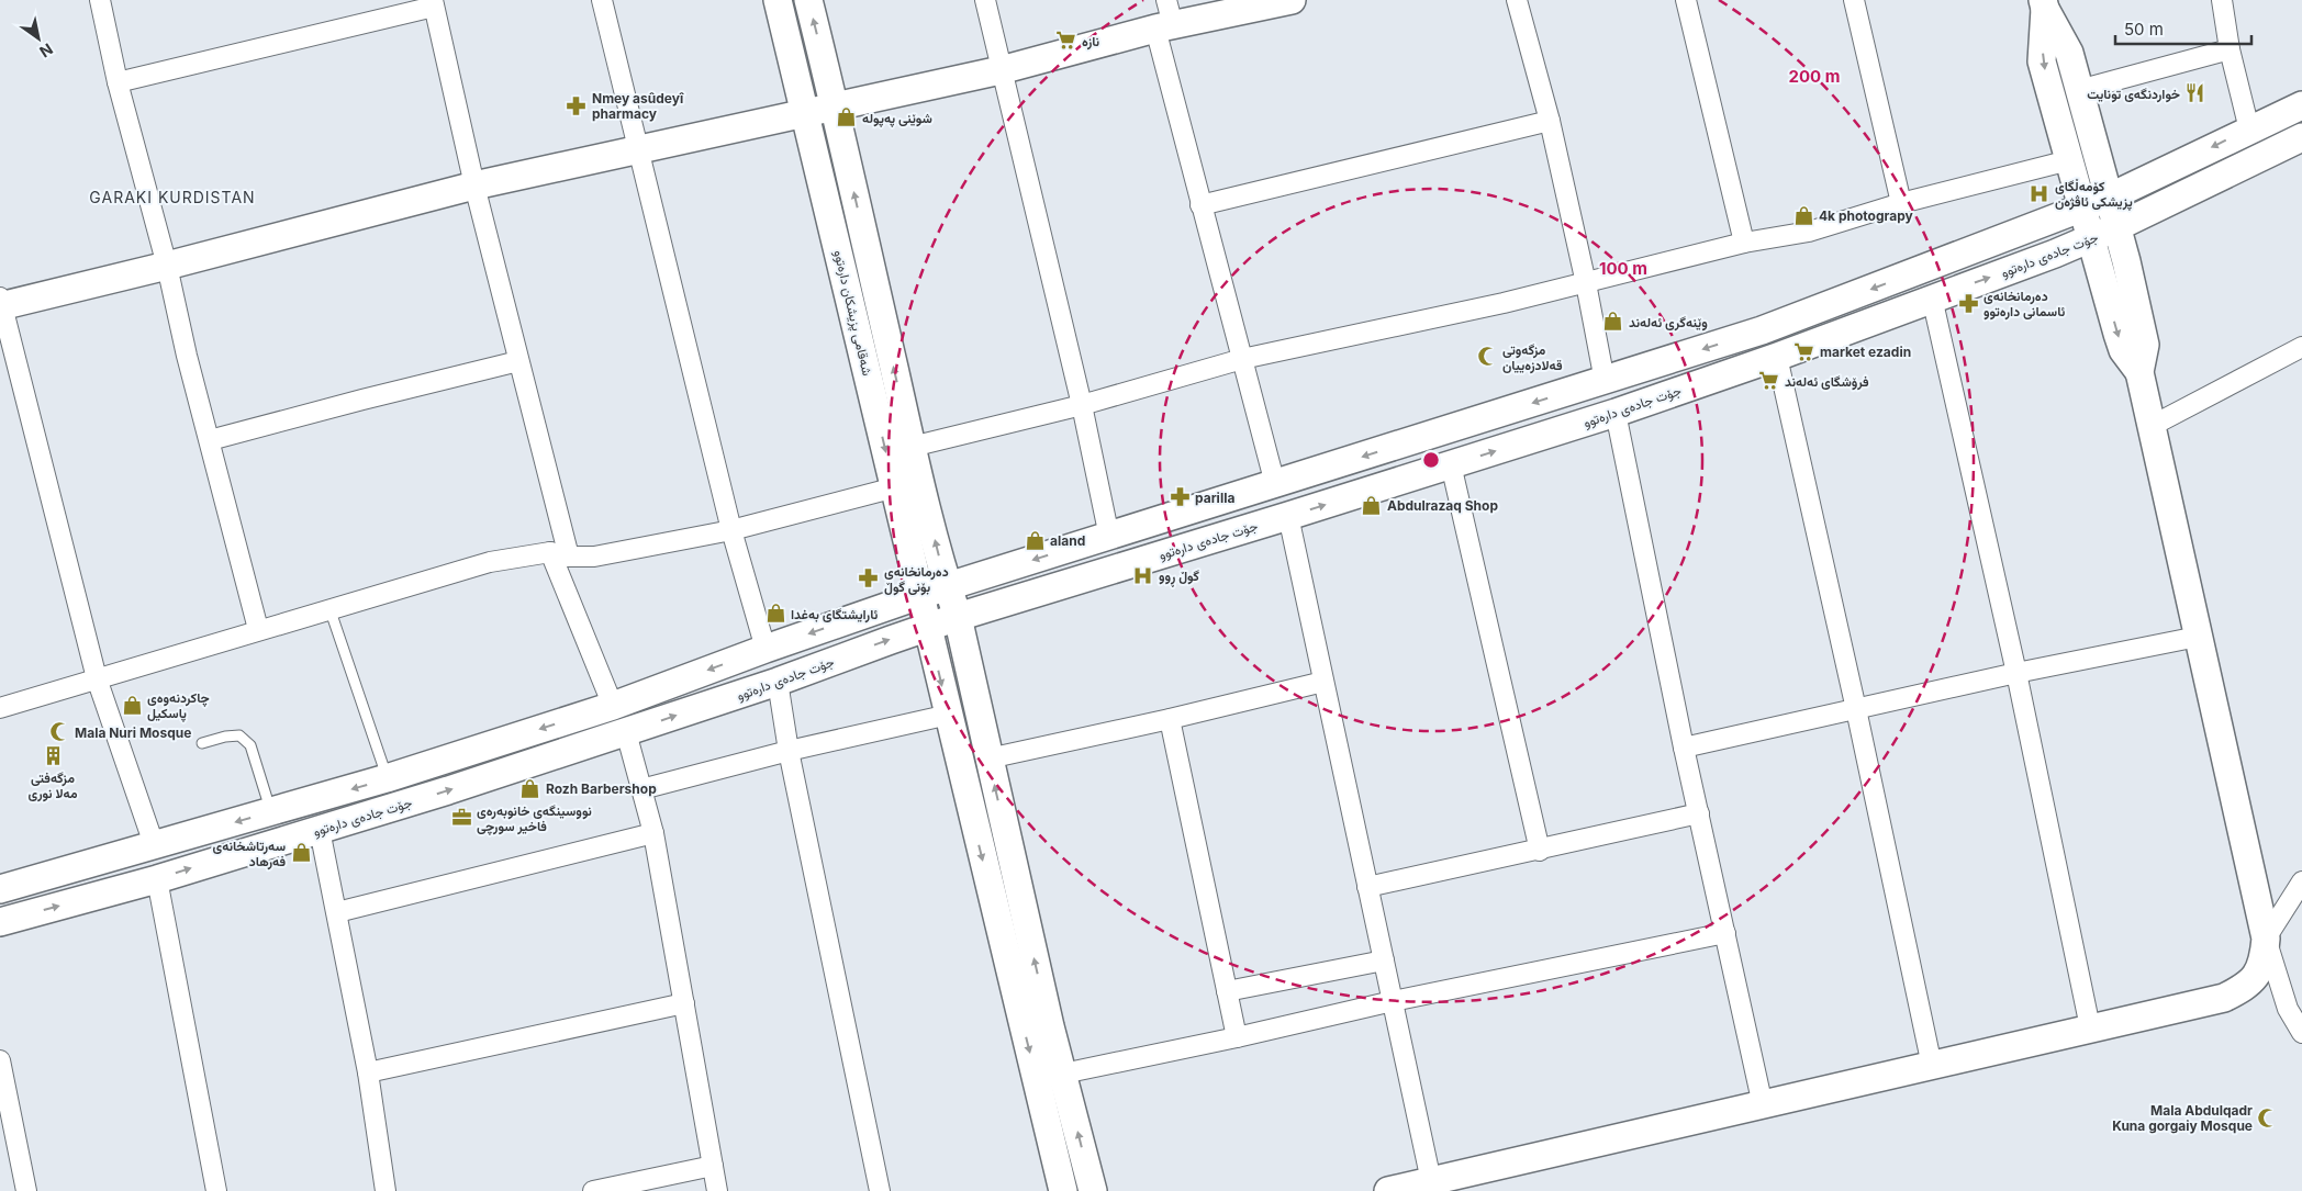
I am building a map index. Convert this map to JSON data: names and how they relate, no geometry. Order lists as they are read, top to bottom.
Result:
{
  "streets": {
    "main road": ["جۆت جادەی دارەتوو", "شەقامی پزیشکان دارەتوو"]
  },
  "crossings": [
    ["جۆت جادەی دارەتوو", "شەقامی پزیشکان دارەتوو"]
  ],
  "districts": ["GARAKI KURDISTAN"],
  "places": {
    "supermarket": ["نازە", "market ezadin", "فرۆشگای ئەلەند"],
    "restaurant": ["خواردنگەی تونایت"],
    "pharmacy": [
      "Nmey asûdeyî pharmacy",
      "دەرمانخانەی ئاسمانی دارەتوو",
      "parilla",
      "دەرمانخانەی بۆنی گوڵ"
    ],
    "shop": [
      "شوێنی پەپولە",
      "4k photograpy",
      "وێنەگری ئەلەند",
      "Abdulrazaq Shop",
      "aland",
      "ئارایشتگای بەغدا",
      "چاکردنەوەی پاسکیل",
      "Rozh Barbershop",
      "سەرتاشخانەی فەرهاد"
    ],
    "hospital": ["کۆمەڵگای پزیشکی ئاڤژەن", "گوڵ ڕوو"],
    "mosque": ["مزگەوتی قەلادزەییان", "Mala Nuri Mosque", "Mala Abdulqadr Kuna gorgaiy Mosque"],
    "building": ["مزگەفتی مەلا نوری"],
    "office": ["نووسینگەی خانوبەرەی فاخیر سورچی"]
  },
  "scale_bar": "50 m",
  "north": "bottom right",
  "rings": ["200 m", "100 m"]
}
